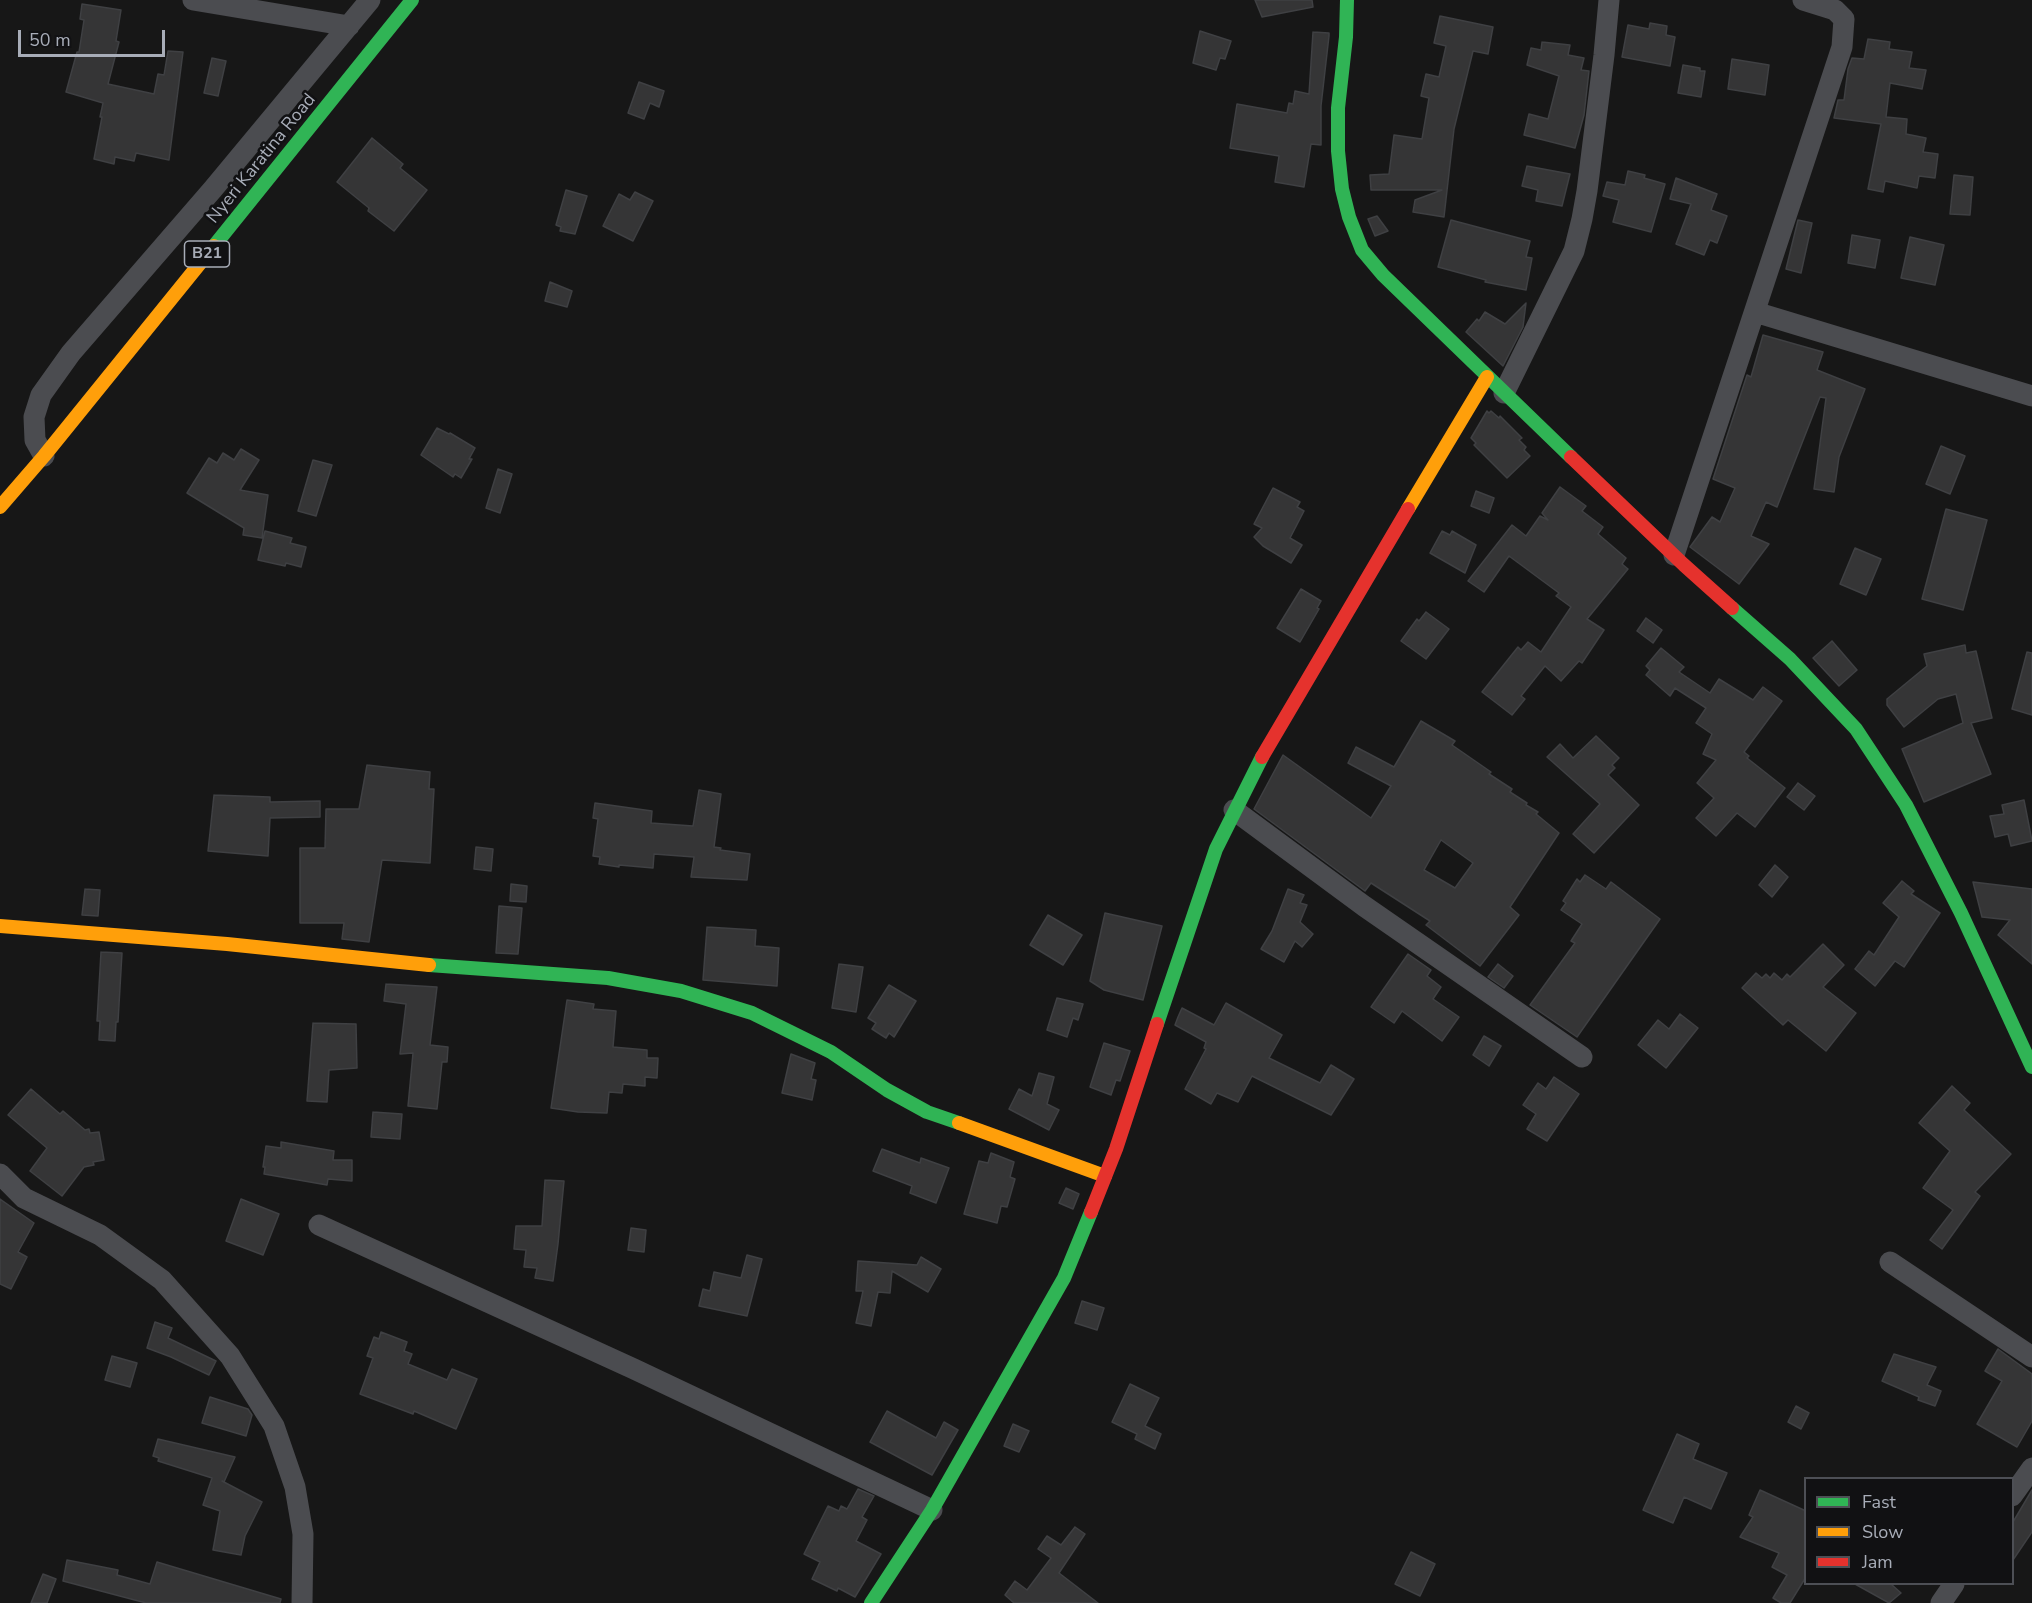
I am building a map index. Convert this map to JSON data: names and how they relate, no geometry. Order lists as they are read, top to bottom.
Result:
{
  "streets": {
    "main road": ["Nyeri Karatina Road", "B21"]
  },
  "legend": ["Fast", "Slow", "Jam"],
  "scale_bar": "50 m"
}
